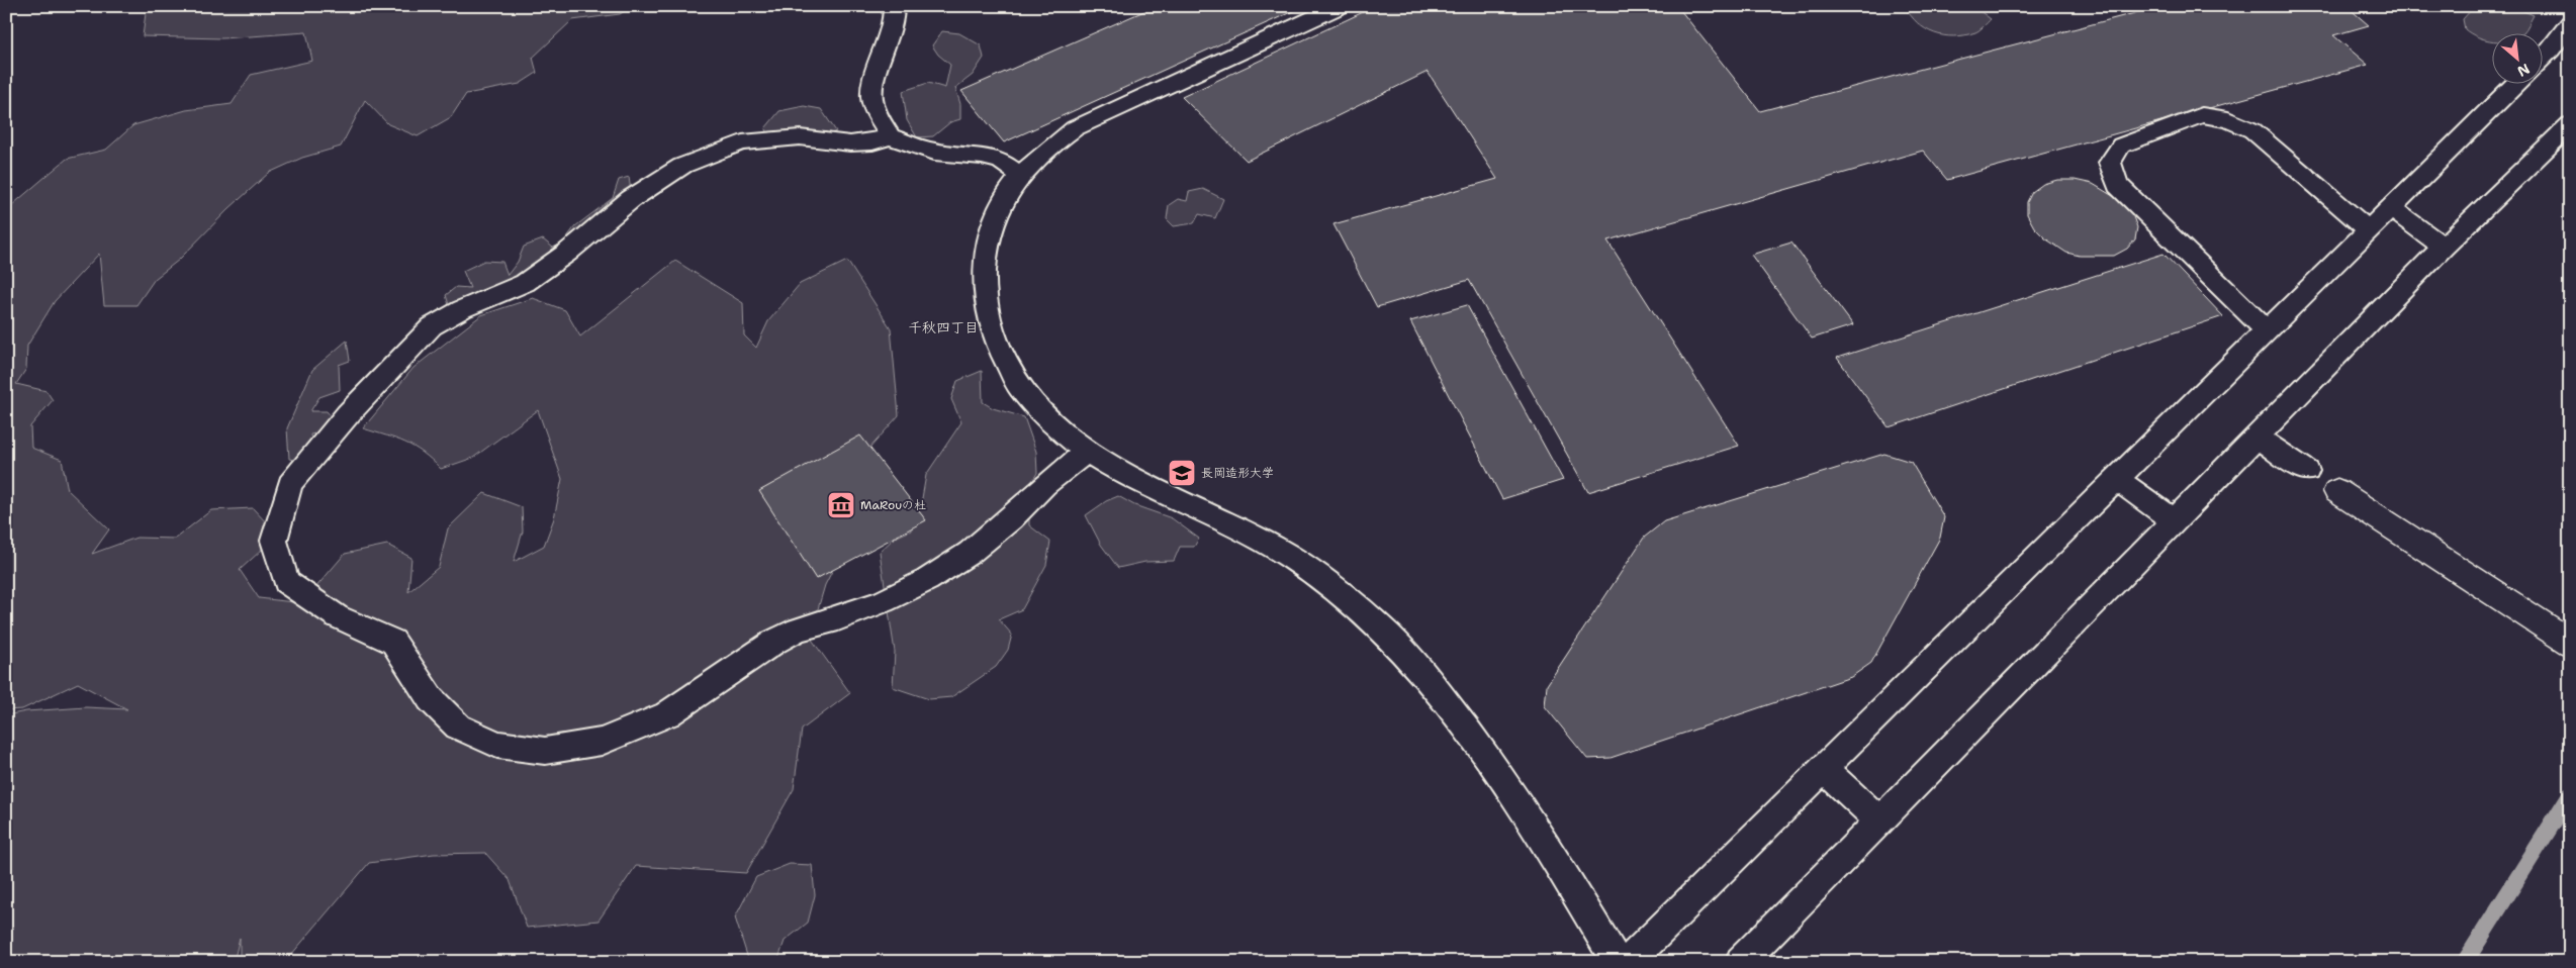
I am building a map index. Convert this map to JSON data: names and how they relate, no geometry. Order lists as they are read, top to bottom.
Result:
{
  "districts": ["千秋四丁目"],
  "places": {
    "school or university": ["長岡造形大学"],
    "museum": ["MaRouの杜"]
  },
  "north": "bottom right"
}
